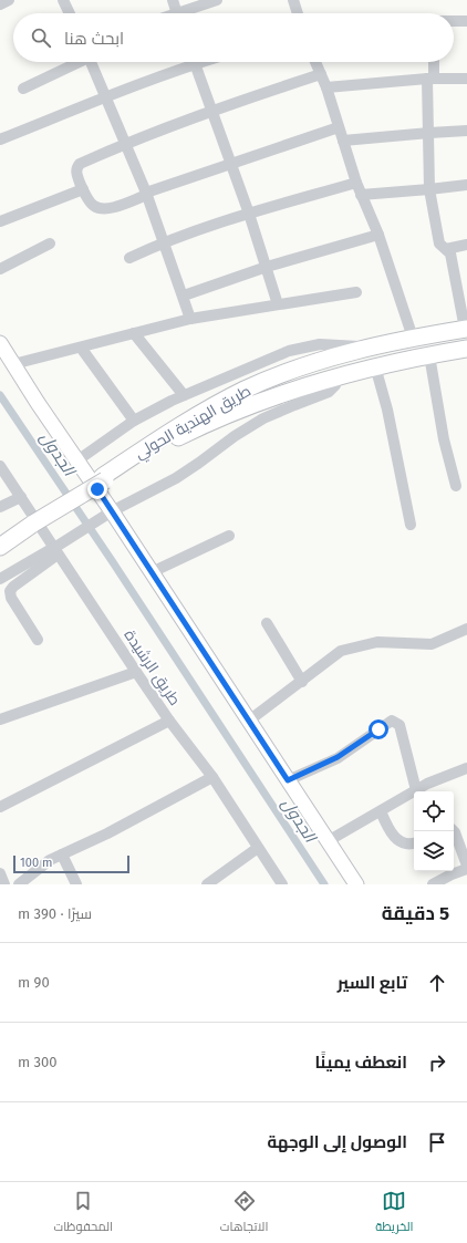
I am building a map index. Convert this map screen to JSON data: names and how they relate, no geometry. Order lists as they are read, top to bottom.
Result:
{
  "streets": {
    "highway": ["طريق الهندية الحولي"],
    "street": ["طريق الرشيدة"]
  },
  "water": ["الجدول"],
  "scale_bar": "100 m",
  "page": {
    "search": "ابحث هنا",
    "scale": "100 m",
    "heading": ["5 دقيقة", "سيرًا · 390 m"],
    "list": [
      ["تابع السير", "90 m"],
      ["انعطف يمينًا", "300 m"],
      "الوصول إلى الوجهة"
    ],
    "nav": ["الخريطة", "الاتجاهات", "المحفوظات"]
  }
}
